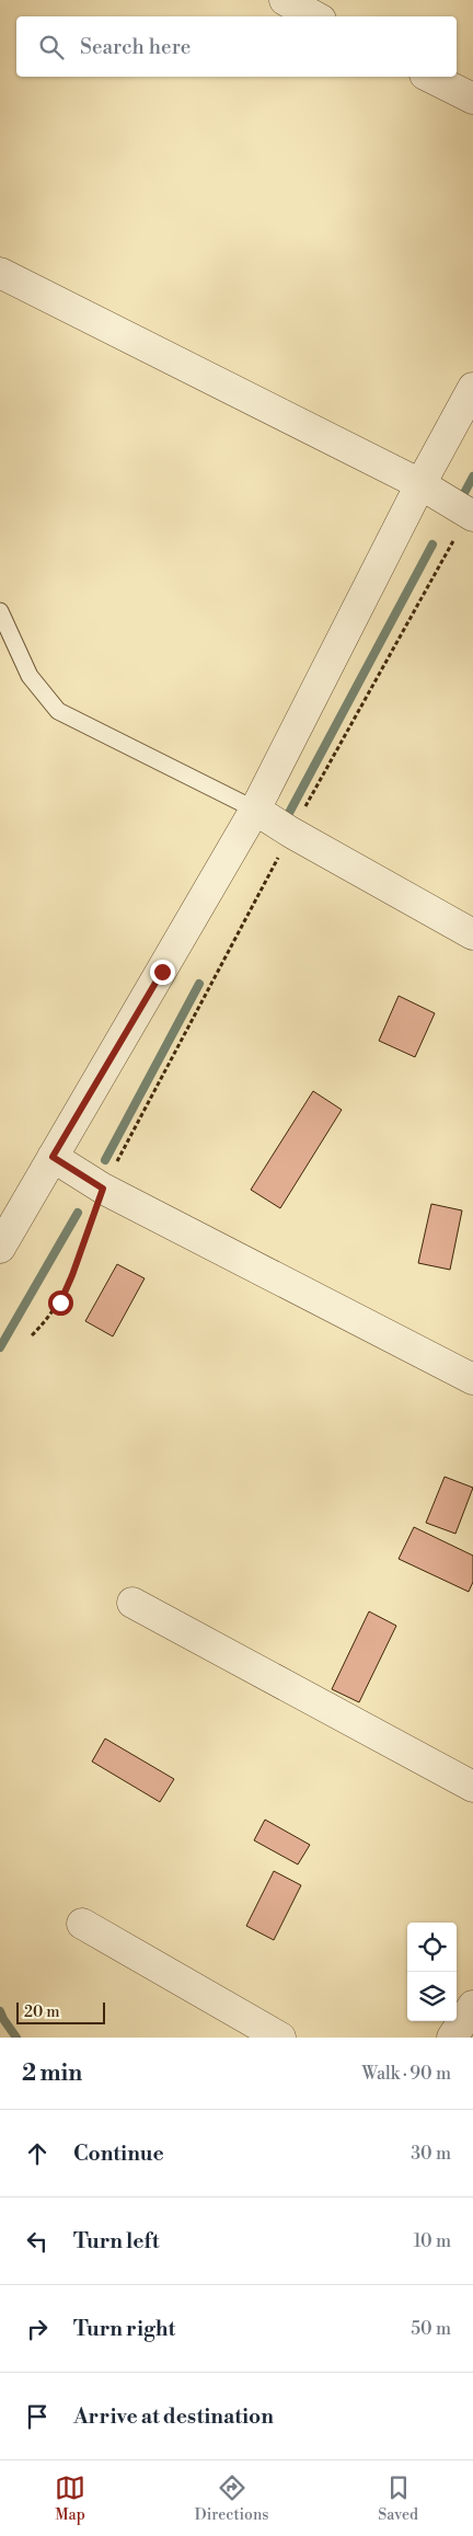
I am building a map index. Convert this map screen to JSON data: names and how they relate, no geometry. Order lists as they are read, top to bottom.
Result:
{
  "scale_bar": "20 m",
  "page": {
    "search": "Search here",
    "scale": "20 m",
    "heading": ["2 min", "Walk · 90 m"],
    "list": [
      ["Continue", "30 m"],
      ["Turn left", "10 m"],
      ["Turn right", "50 m"],
      "Arrive at destination"
    ],
    "nav": ["Map", "Directions", "Saved"]
  }
}
